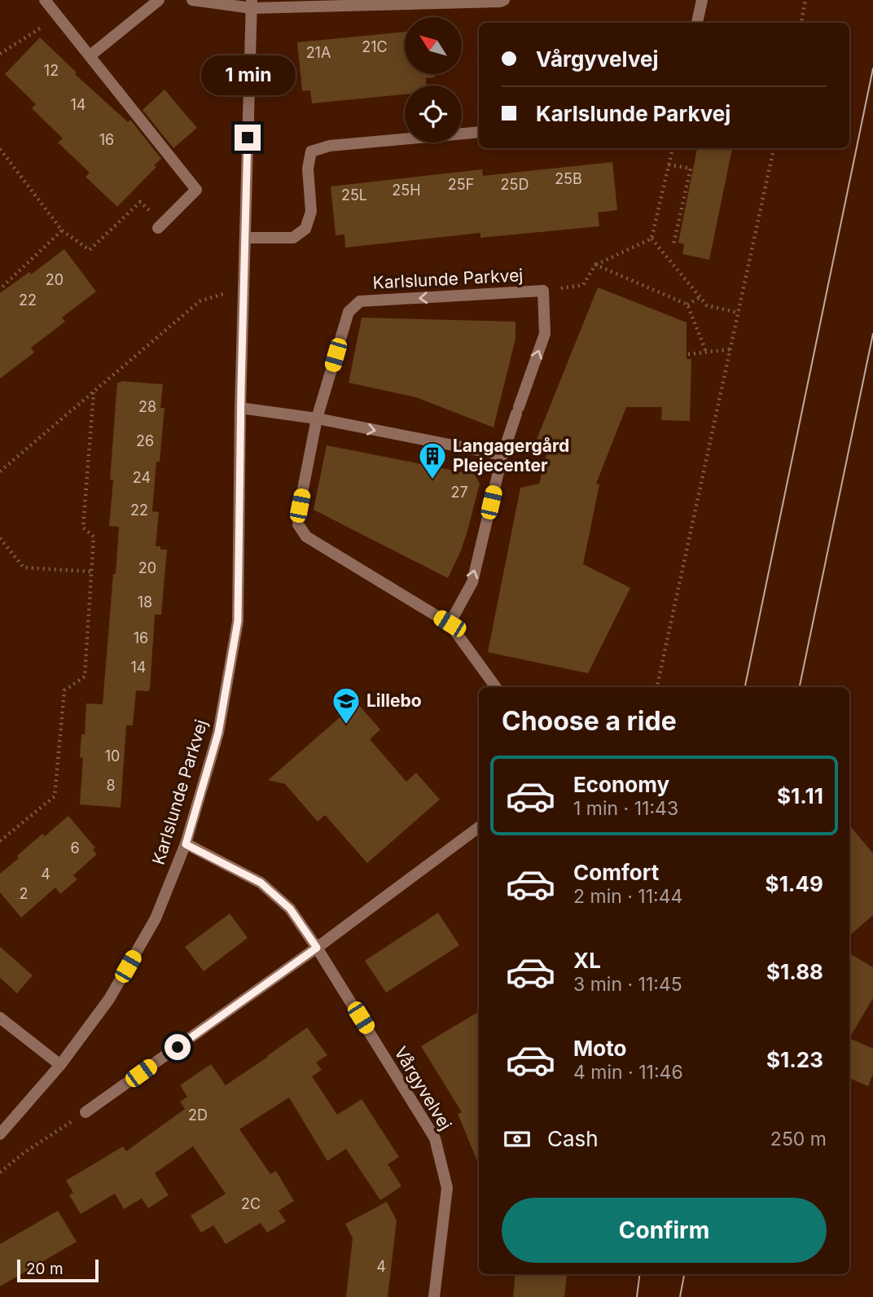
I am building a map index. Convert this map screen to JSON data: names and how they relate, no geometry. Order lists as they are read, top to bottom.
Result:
{
  "streets": {
    "street": ["Karlslunde Parkvej", "Vårgyvelvej"]
  },
  "crossings": [
    ["Karlslunde Parkvej", "Vårgyvelvej"]
  ],
  "places": {
    "building": ["Langagergård Plejecenter"],
    "school or university": ["Lillebo"]
  },
  "house_numbers": [
    "21C",
    "21A",
    "12",
    "14",
    "16",
    "25B",
    "25F",
    "25D",
    "25H",
    "25L",
    "20",
    "22",
    "28",
    "26",
    "24",
    "27",
    "22",
    "20",
    "18",
    "16",
    "14",
    "10",
    "8",
    "6",
    "4",
    "2",
    "2D",
    "2C",
    "4"
  ],
  "scale_bar": "20 m",
  "north": "top left",
  "page": {
    "banner": ["Vårgyvelvej", "Karlslunde Parkvej"],
    "bubble": "1 min",
    "heading": "Choose a ride",
    "list": [
      {
        "name": "Economy",
        "note": "1 min · 11:43",
        "value": "$1.11"
      },
      {
        "name": "Comfort",
        "note": "2 min · 11:44",
        "value": "$1.49"
      },
      {
        "name": "XL",
        "note": "3 min · 11:45",
        "value": "$1.88"
      },
      {
        "name": "Moto",
        "note": "4 min · 11:46",
        "value": "$1.23"
      }
    ],
    "pay": ["Cash", "250 m"],
    "buttons": "Confirm",
    "scale": "20 m"
  }
}
